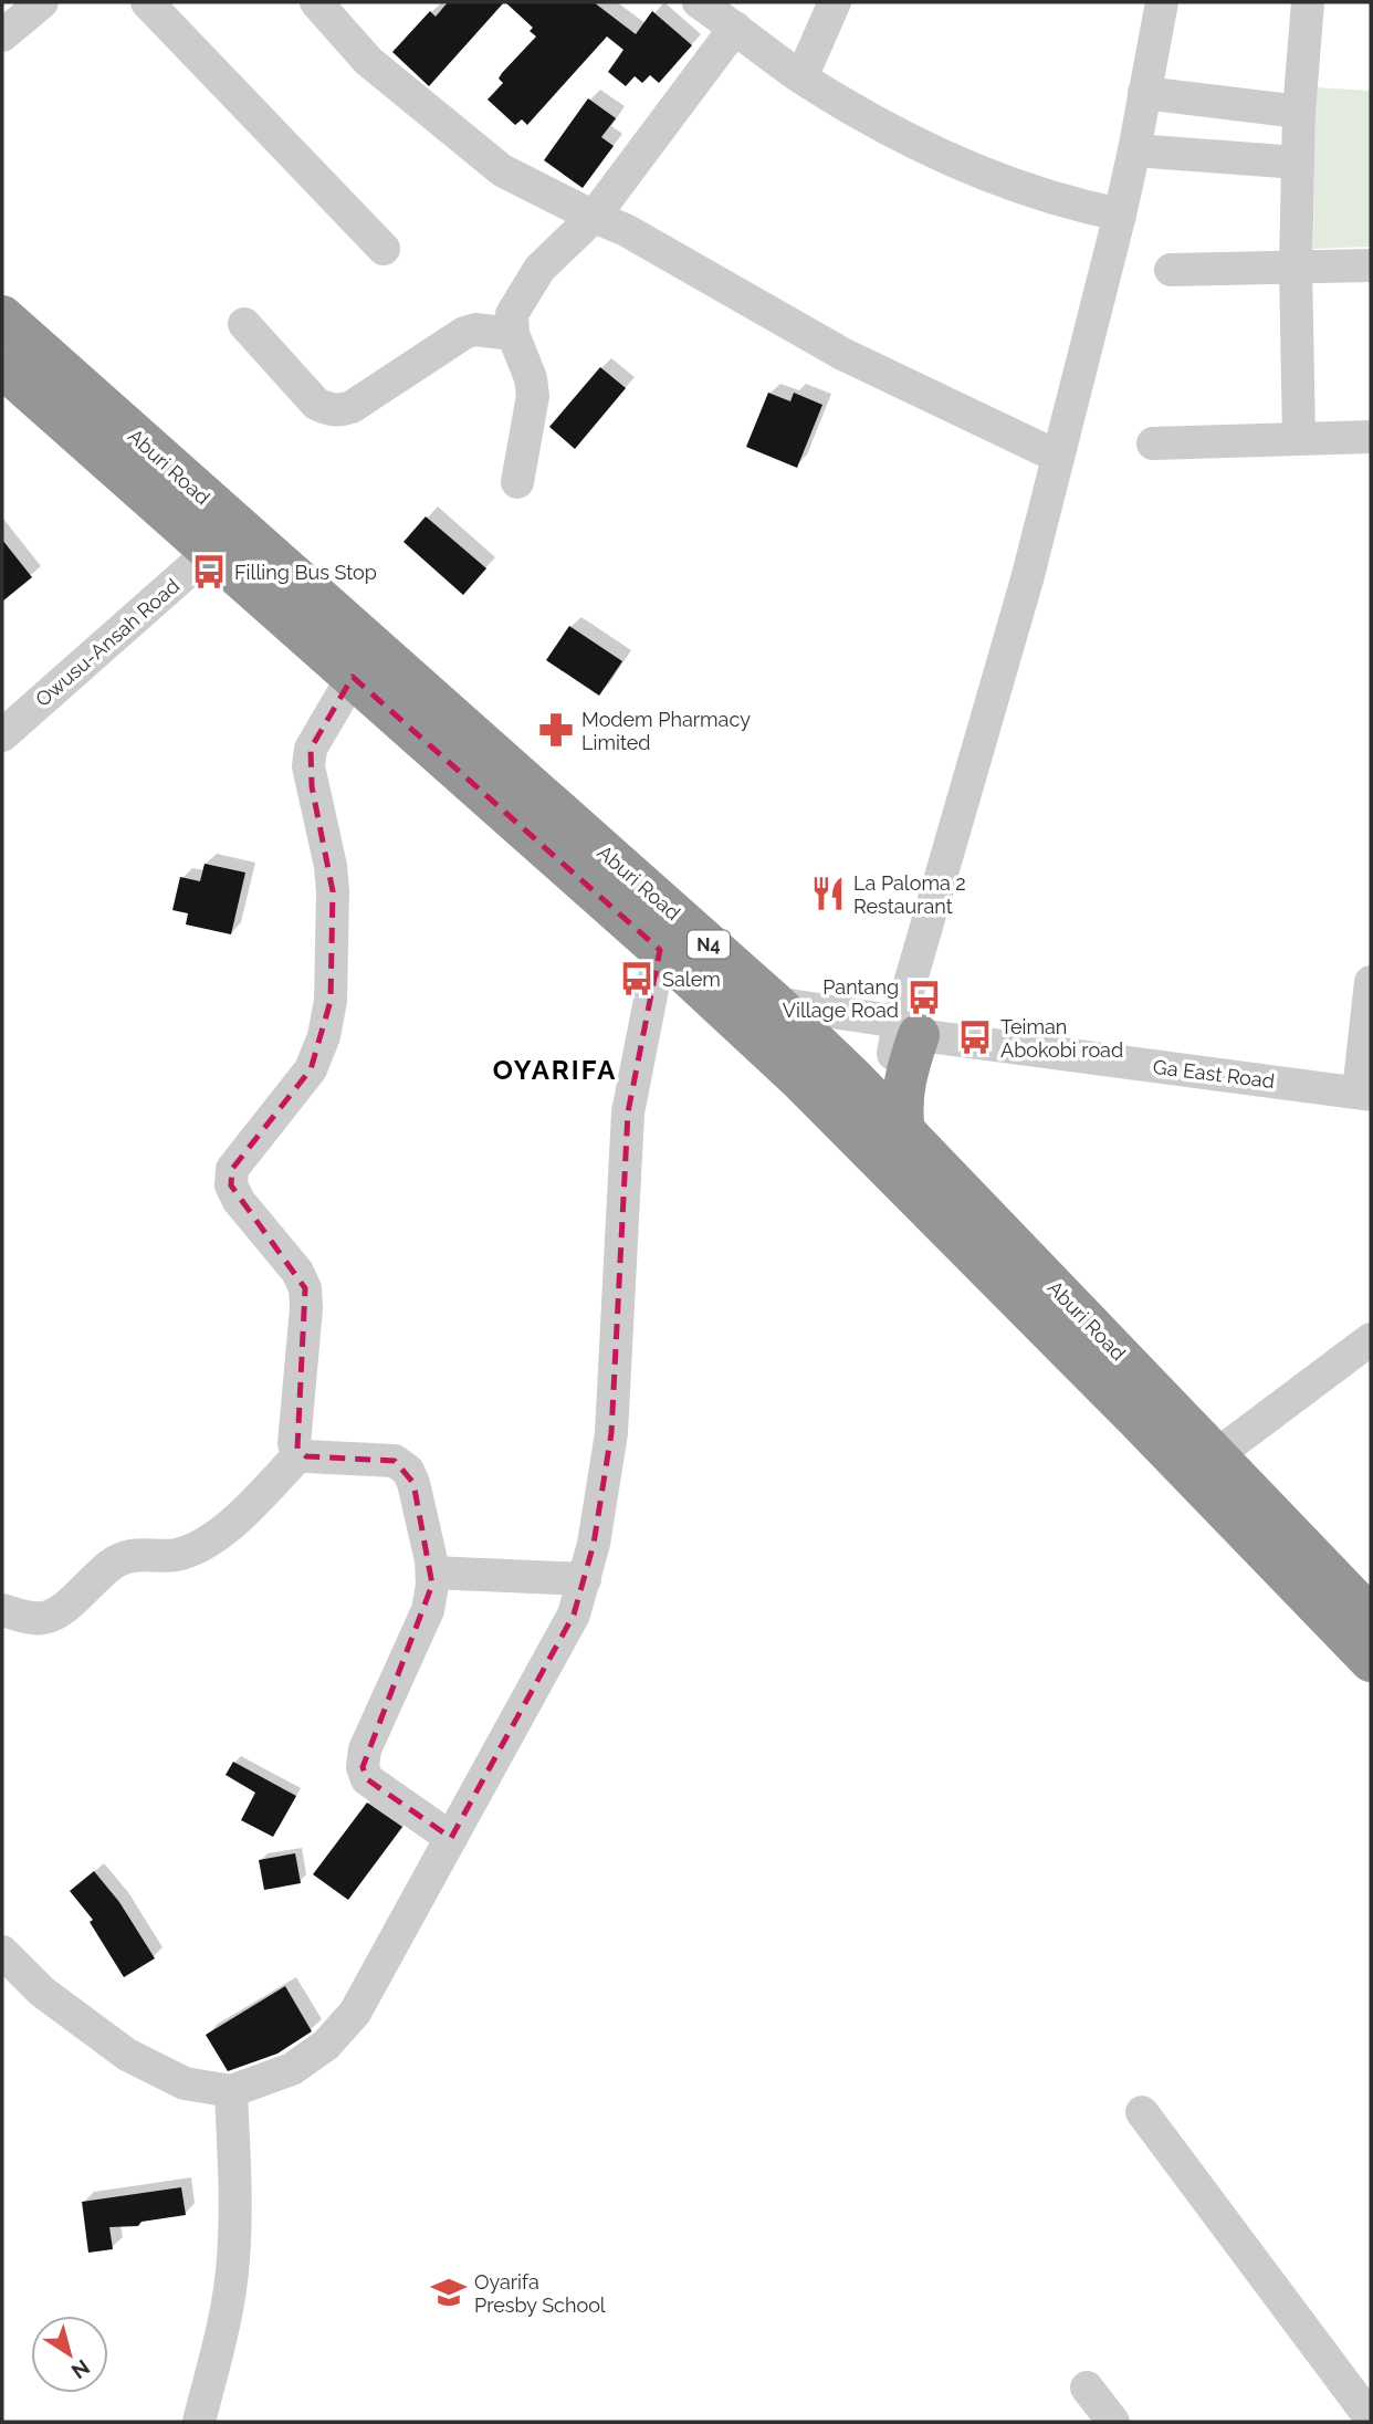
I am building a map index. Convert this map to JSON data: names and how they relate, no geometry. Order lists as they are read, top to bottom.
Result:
{
  "streets": {
    "highway": ["Aburi Road", "N4"],
    "street": ["Owusu-Ansah Road", "Ga East Road"]
  },
  "crossings": [
    ["Aburi Road", "Owusu-Ansah Road"],
    ["Aburi Road", "Ga East Road"]
  ],
  "districts": ["OYARIFA"],
  "places": {
    "bus stop": [
      "Filling Bus Stop",
      "Salem",
      "Pantang Village Road",
      "Teiman Abokobi road"
    ],
    "pharmacy": ["Modem Pharmacy Limited"],
    "restaurant": ["La Paloma 2 Restaurant"],
    "school or university": ["Oyarifa Presby School"]
  },
  "north": "bottom right"
}
